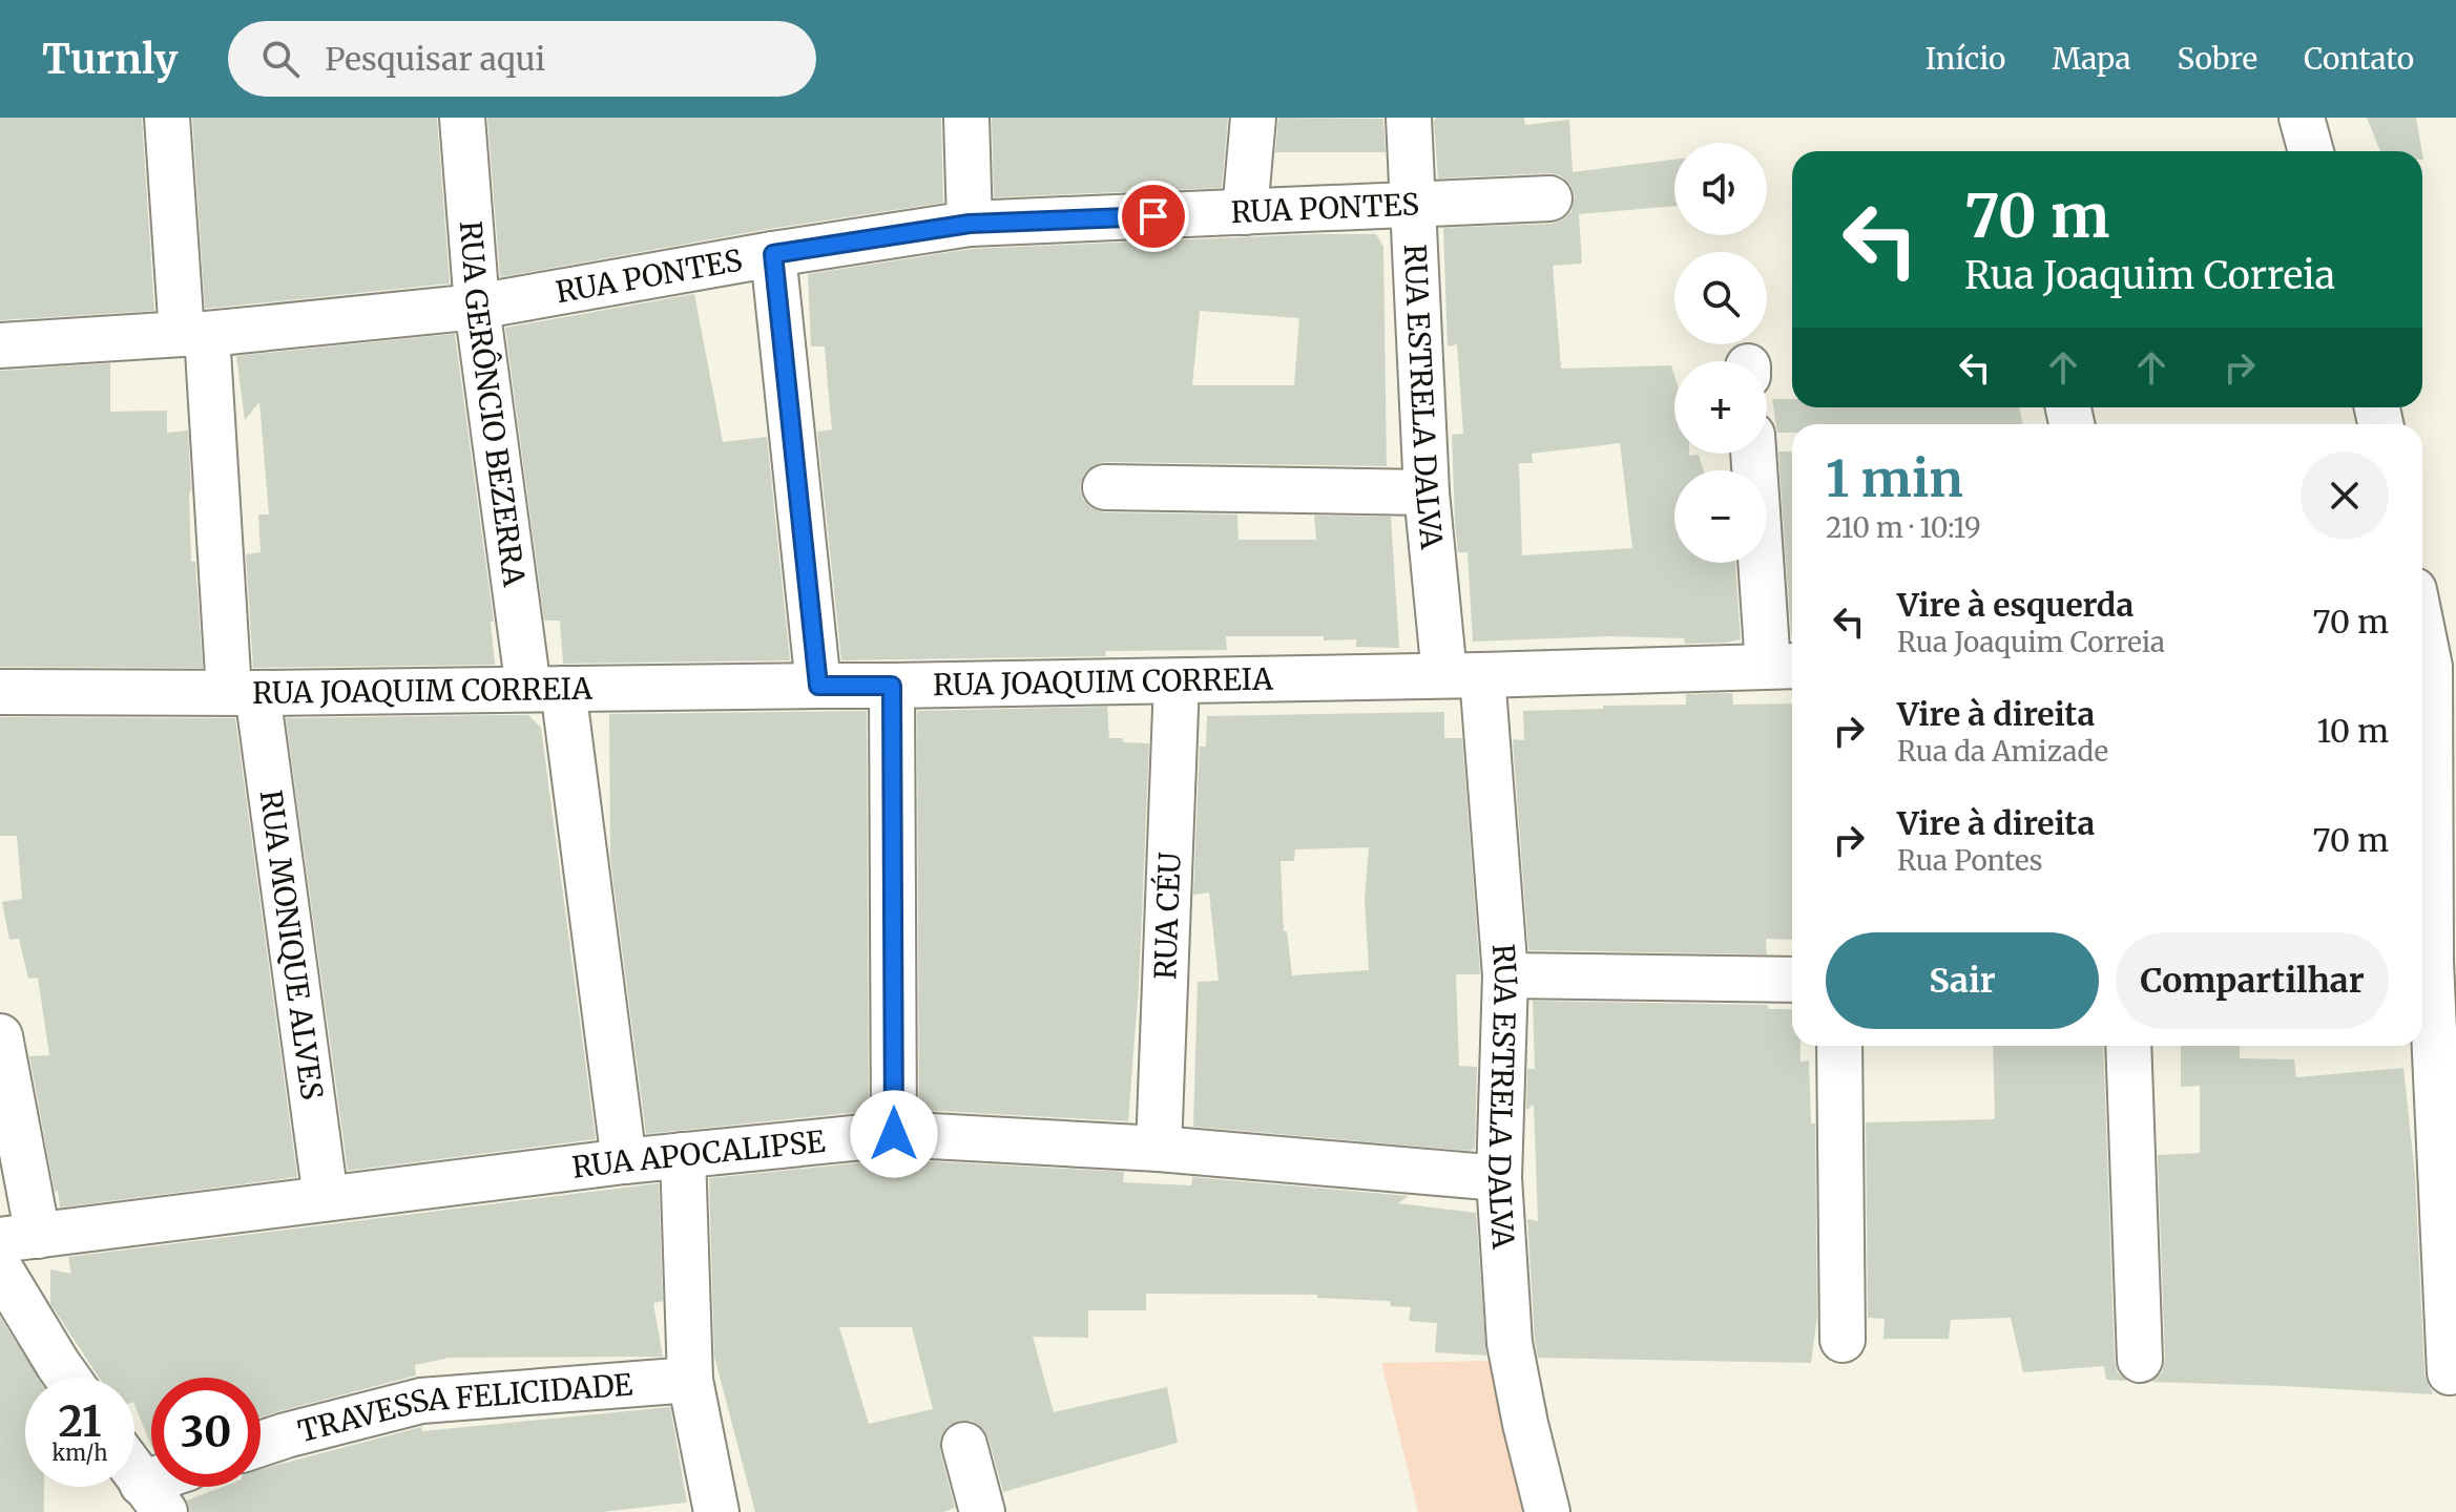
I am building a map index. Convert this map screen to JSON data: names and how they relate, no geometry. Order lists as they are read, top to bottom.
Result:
{
  "streets": {
    "street": [
      "RUA PONTES",
      "RUA ESTRELA DALVA",
      "RUA GERÔNCIO BEZERRA",
      "RUA JOAQUIM CORREIA",
      "RUA CÉU",
      "RUA MONIQUE ALVES",
      "RUA APOCALIPSE",
      "TRAVESSA FELICIDADE"
    ]
  },
  "crossings": [
    ["RUA PONTES", "RUA ESTRELA DALVA"],
    ["RUA PONTES", "RUA GERÔNCIO BEZERRA"],
    ["RUA PONTES", "RUA MONIQUE ALVES"],
    ["RUA ESTRELA DALVA", "RUA JOAQUIM CORREIA"],
    ["RUA ESTRELA DALVA", "RUA APOCALIPSE"],
    ["RUA GERÔNCIO BEZERRA", "RUA JOAQUIM CORREIA"],
    ["RUA GERÔNCIO BEZERRA", "RUA APOCALIPSE"],
    ["RUA JOAQUIM CORREIA", "RUA CÉU"],
    ["RUA JOAQUIM CORREIA", "RUA MONIQUE ALVES"],
    ["RUA CÉU", "RUA APOCALIPSE"],
    ["RUA MONIQUE ALVES", "RUA APOCALIPSE"]
  ],
  "page": {
    "header": "Turnly",
    "search": "Pesquisar aqui",
    "nav": [
      "Início",
      "Mapa",
      "Sobre",
      "Contato"
    ],
    "map_buttons": ["+", "−"],
    "turn": ["70 m", "Rua Joaquim Correia"],
    "heading": ["1 min", "210 m · 10:19"],
    "list": [
      {
        "name": "Vire à esquerda",
        "note": "Rua Joaquim Correia",
        "value": "70 m"
      },
      {
        "name": "Vire à direita",
        "note": "Rua da Amizade",
        "value": "10 m"
      },
      {
        "name": "Vire à direita",
        "note": "Rua Pontes",
        "value": "70 m"
      }
    ],
    "buttons": ["Sair", "Compartilhar"],
    "speed": "21 km/h",
    "limit": "30"
  }
}
